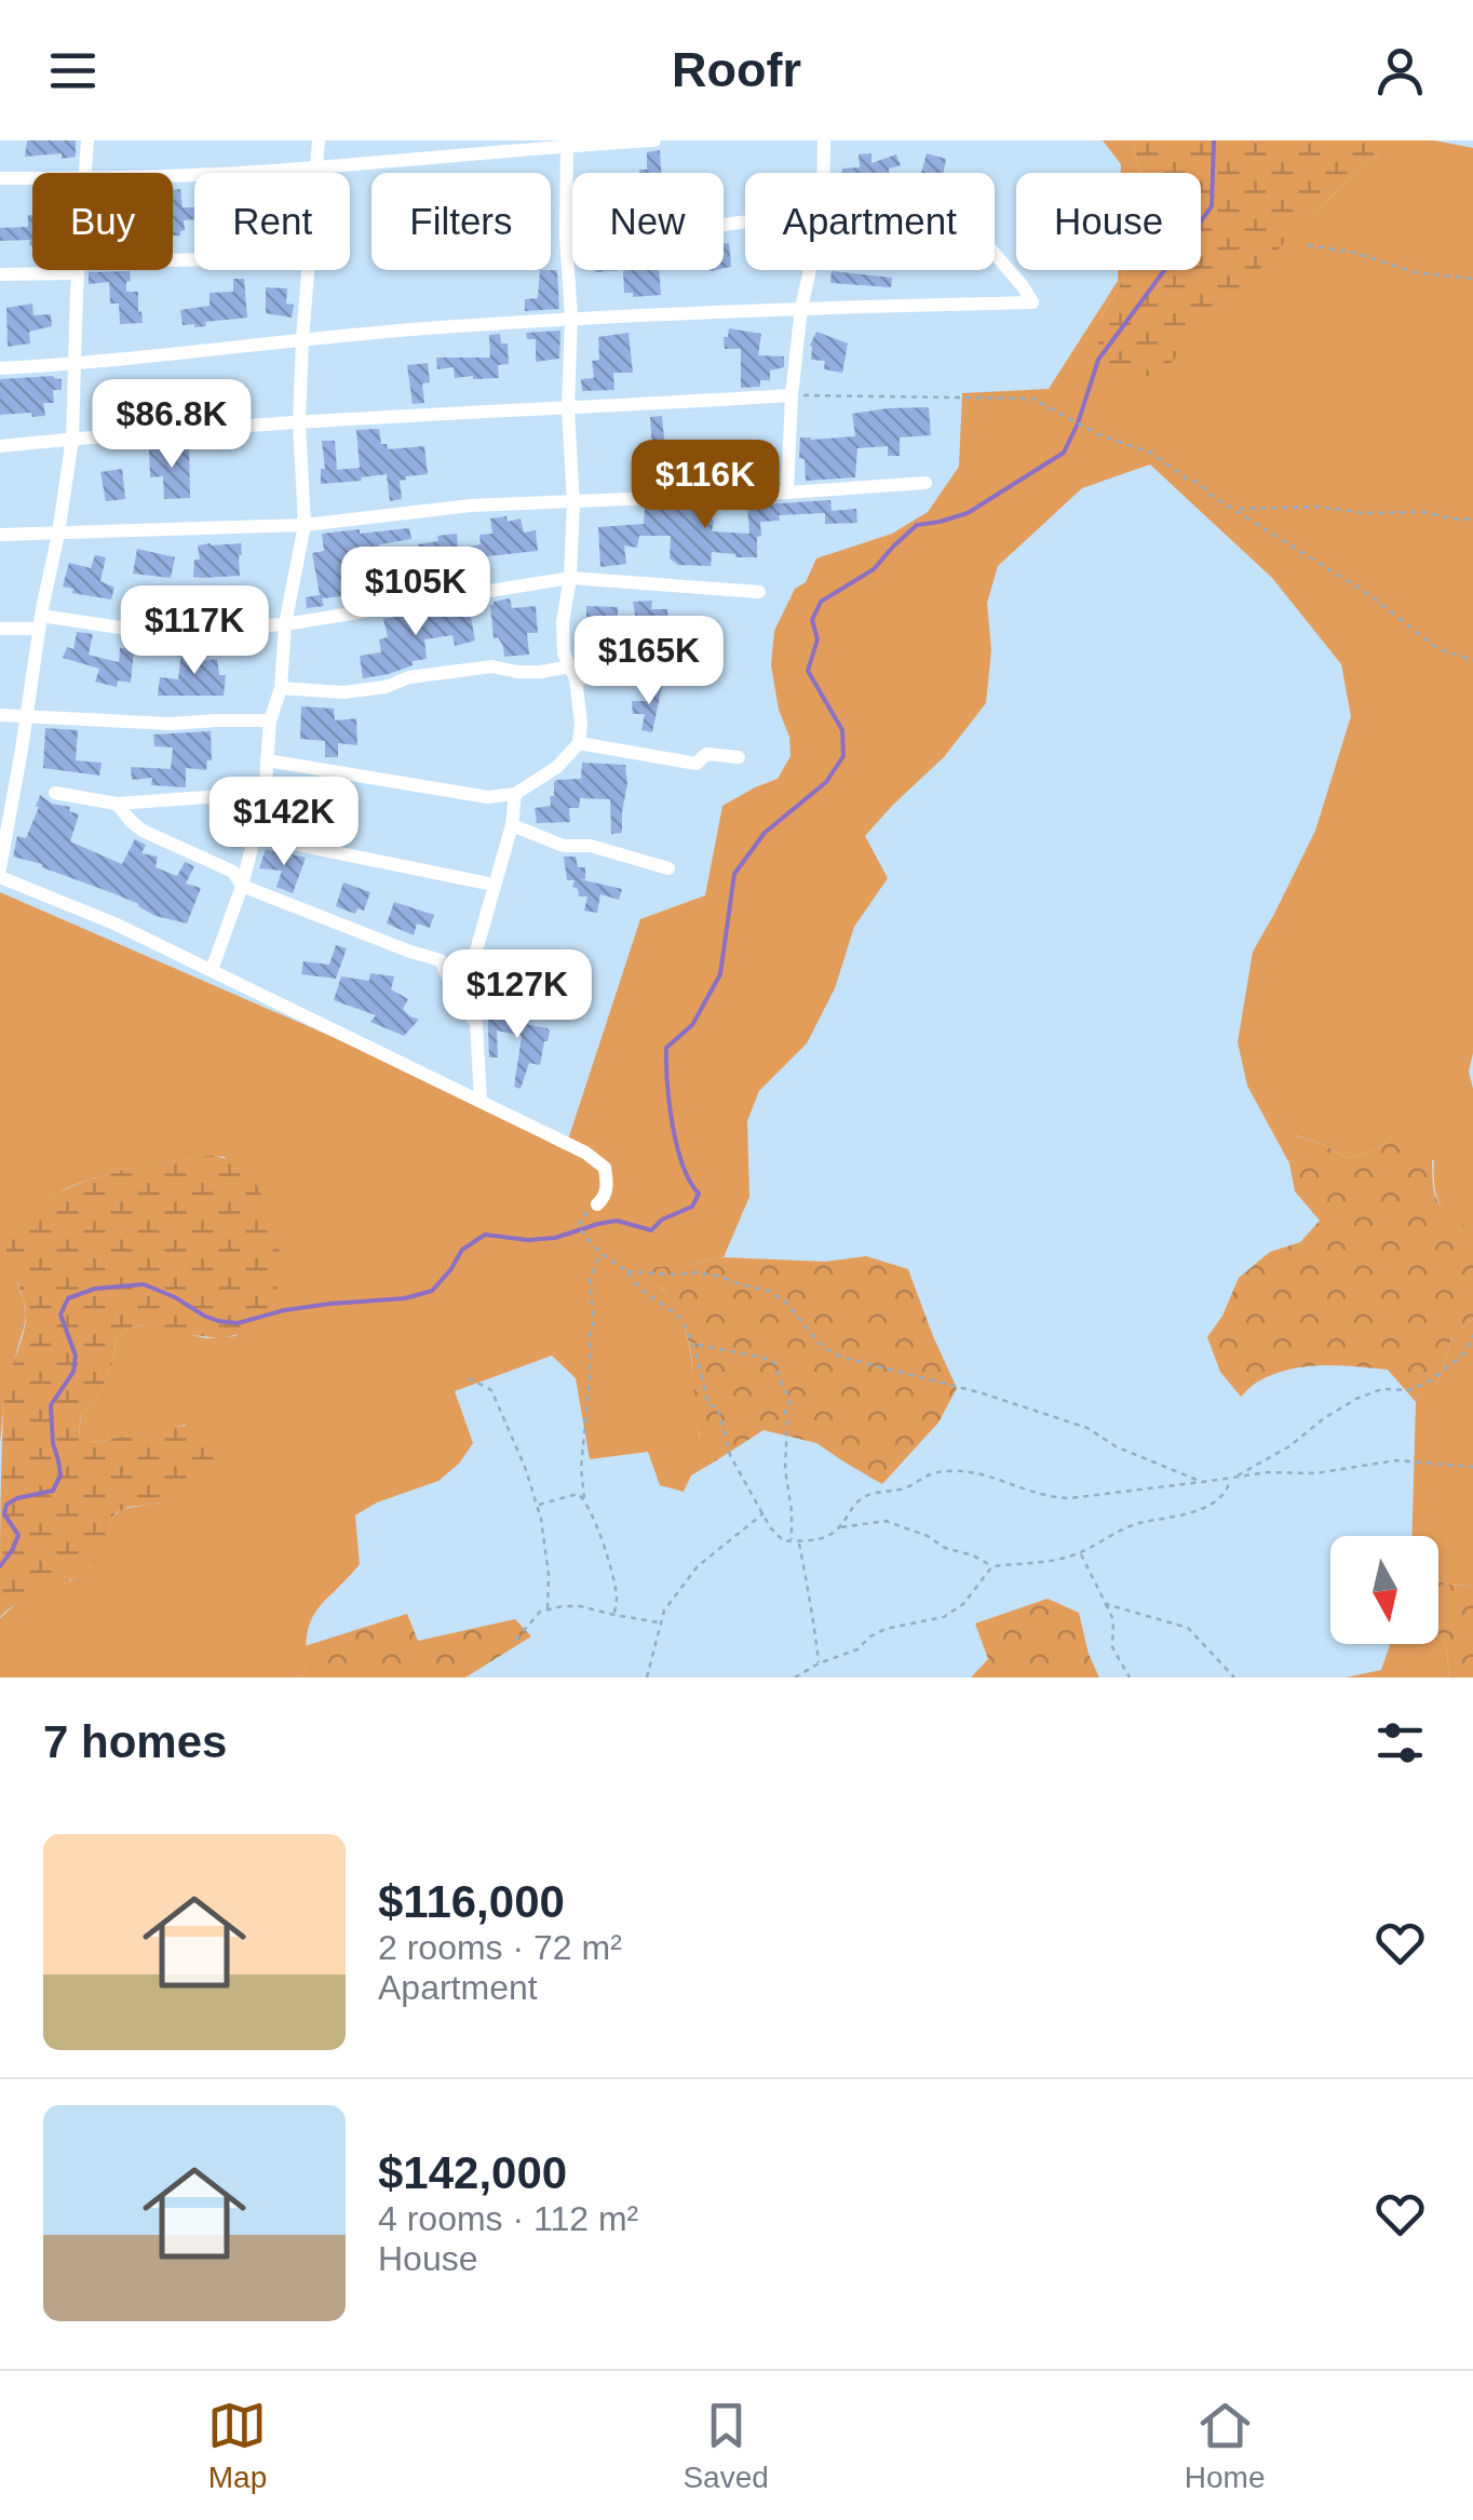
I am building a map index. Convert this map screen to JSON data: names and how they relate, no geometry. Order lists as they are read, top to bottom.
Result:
{
  "north": "bottom",
  "page": {
    "header": "Roofr",
    "chip": [
      "Buy",
      "Rent",
      "Filters",
      "New",
      "Apartment",
      "House"
    ],
    "price": [
      "$86.8K",
      "$116K",
      "$105K",
      "$117K",
      "$165K",
      "$142K",
      "$127K"
    ],
    "heading": "7 homes",
    "list": [
      {
        "name": "$116,000",
        "note": "2 rooms · 72 m² · Apartment"
      },
      {
        "name": "$142,000",
        "note": "4 rooms · 112 m² · House"
      }
    ],
    "tabs": ["Map", "Saved", "Home"]
  }
}
